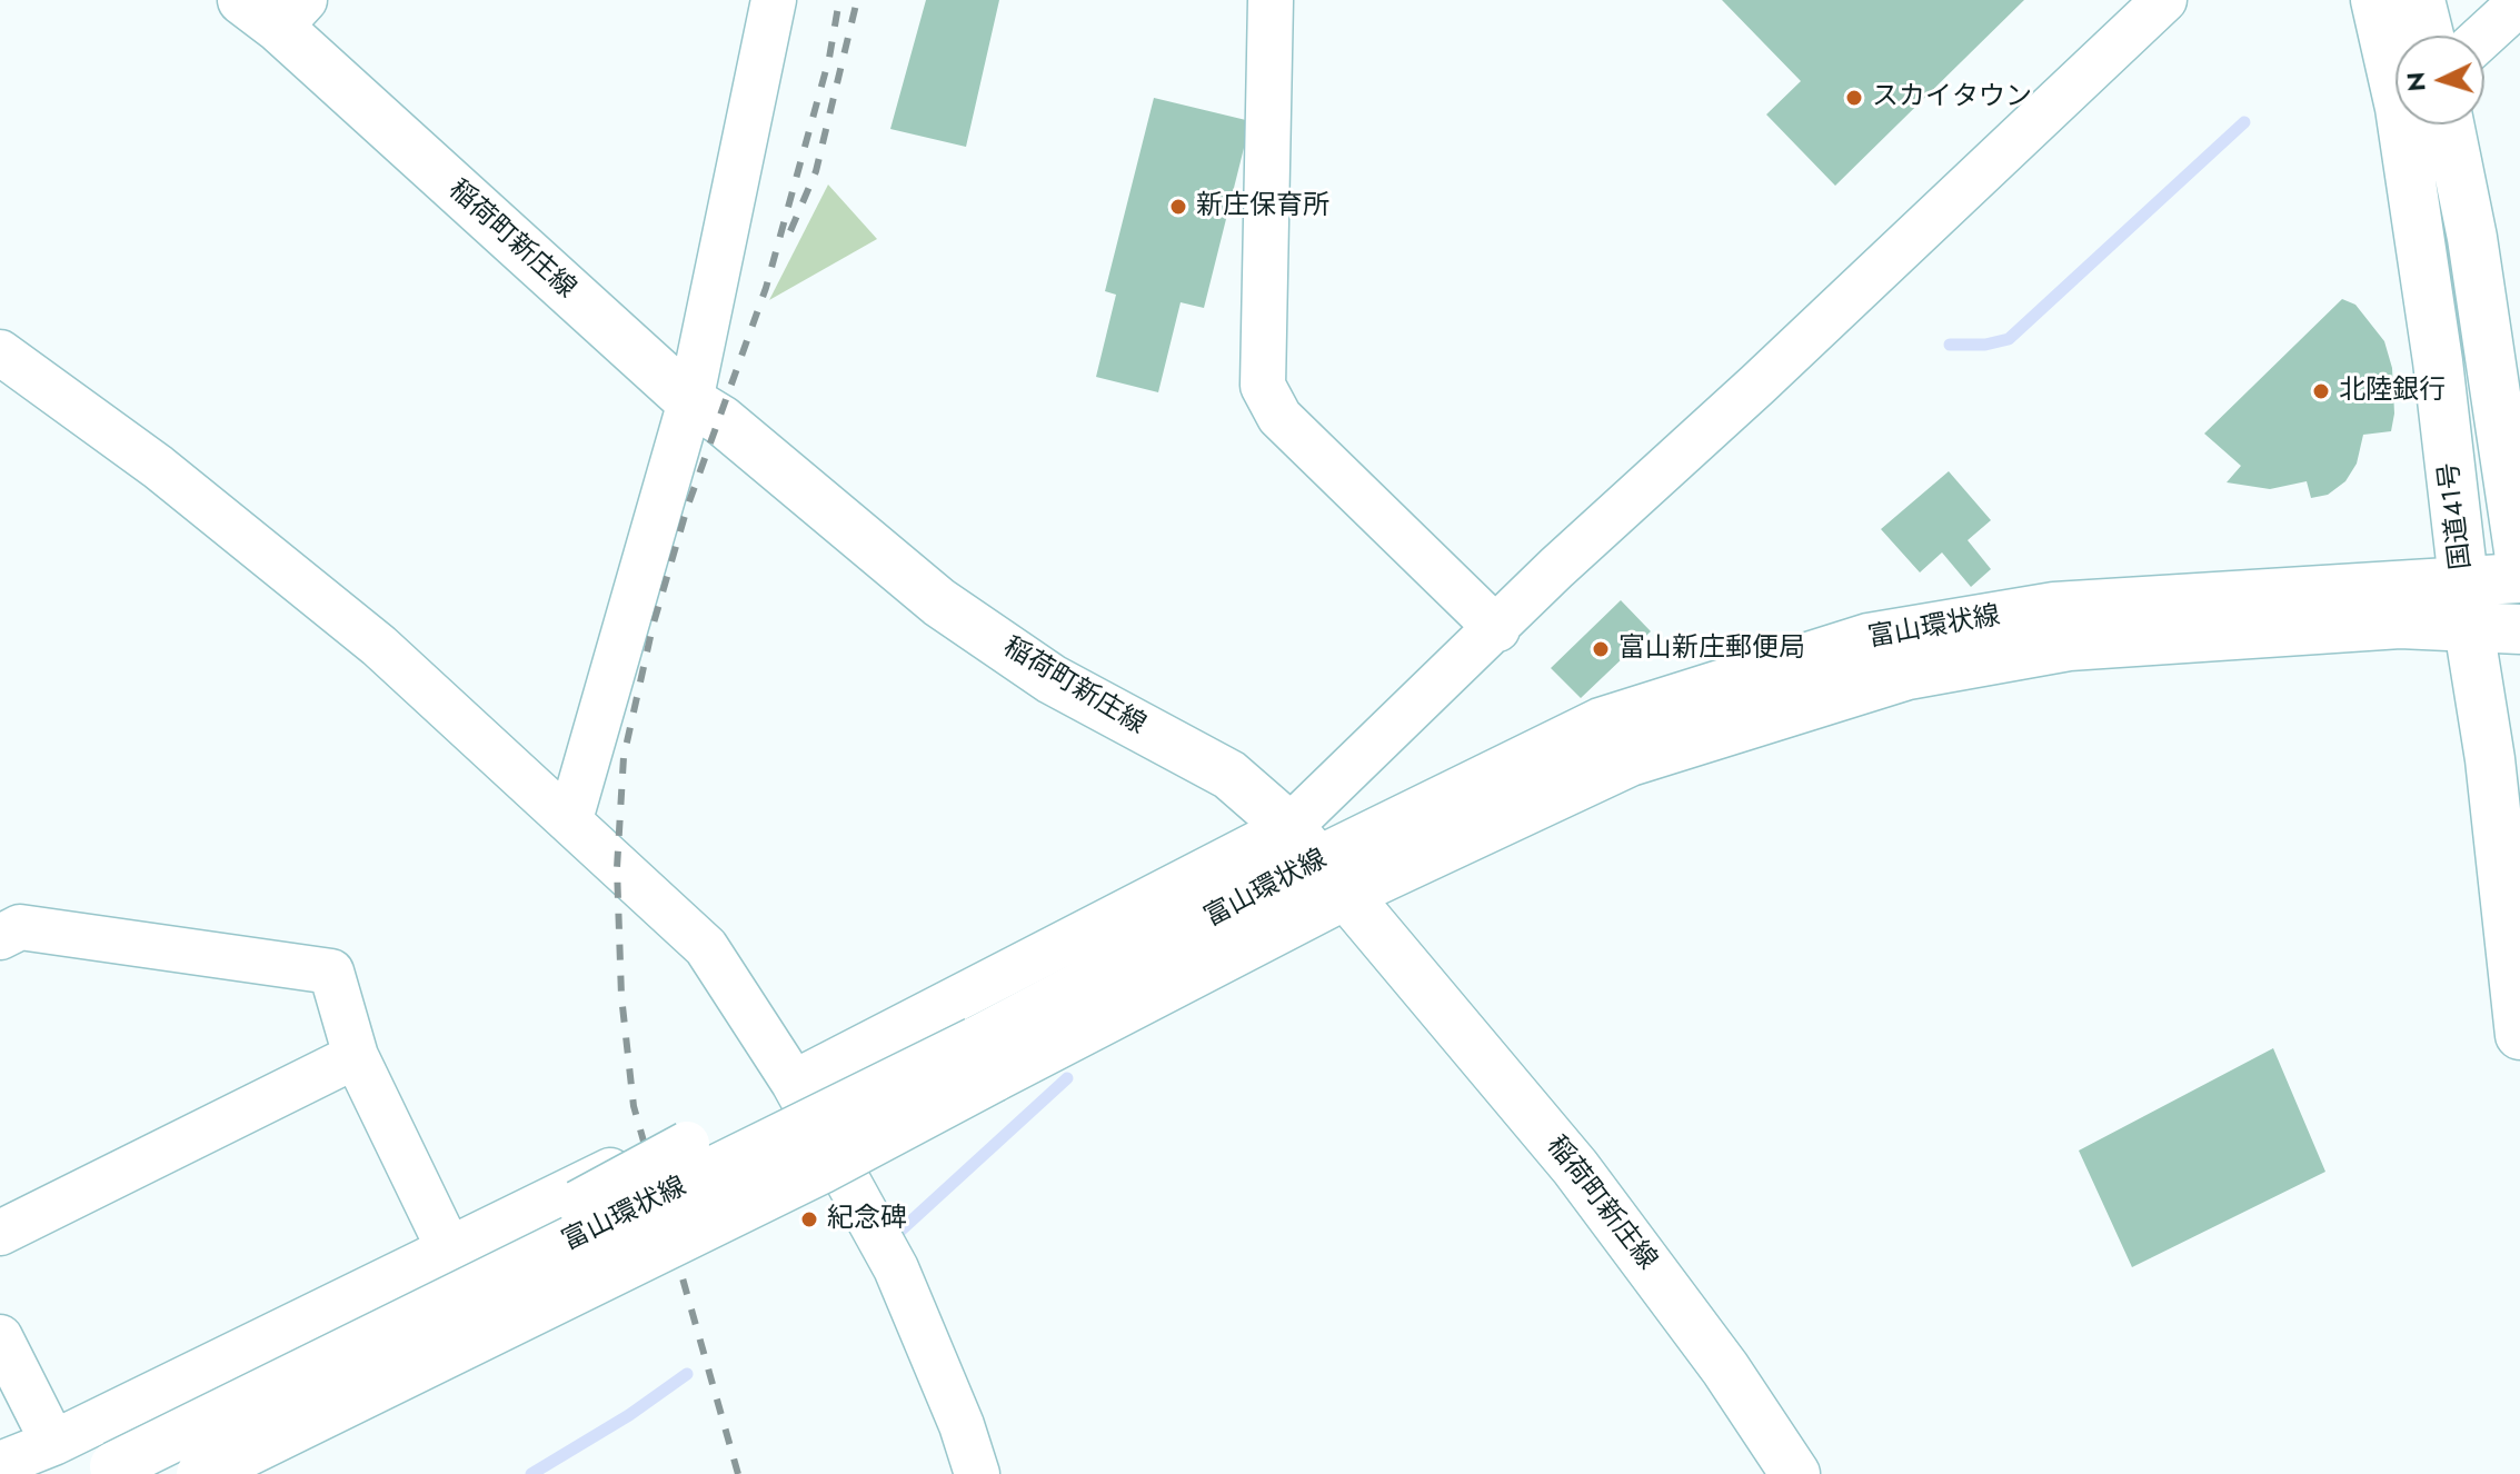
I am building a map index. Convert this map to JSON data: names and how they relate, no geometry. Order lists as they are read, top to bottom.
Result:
{
  "streets": {
    "main road": ["稲荷町新庄線", "国道41号", "富山環状線"]
  },
  "crossings": [
    ["稲荷町新庄線", "富山環状線"],
    ["国道41号", "富山環状線"]
  ],
  "places": [
    "スカイタウン",
    "新庄保育所",
    "北陸銀行",
    "富山新庄郵便局",
    "紀念碑"
  ],
  "north": "left"
}
